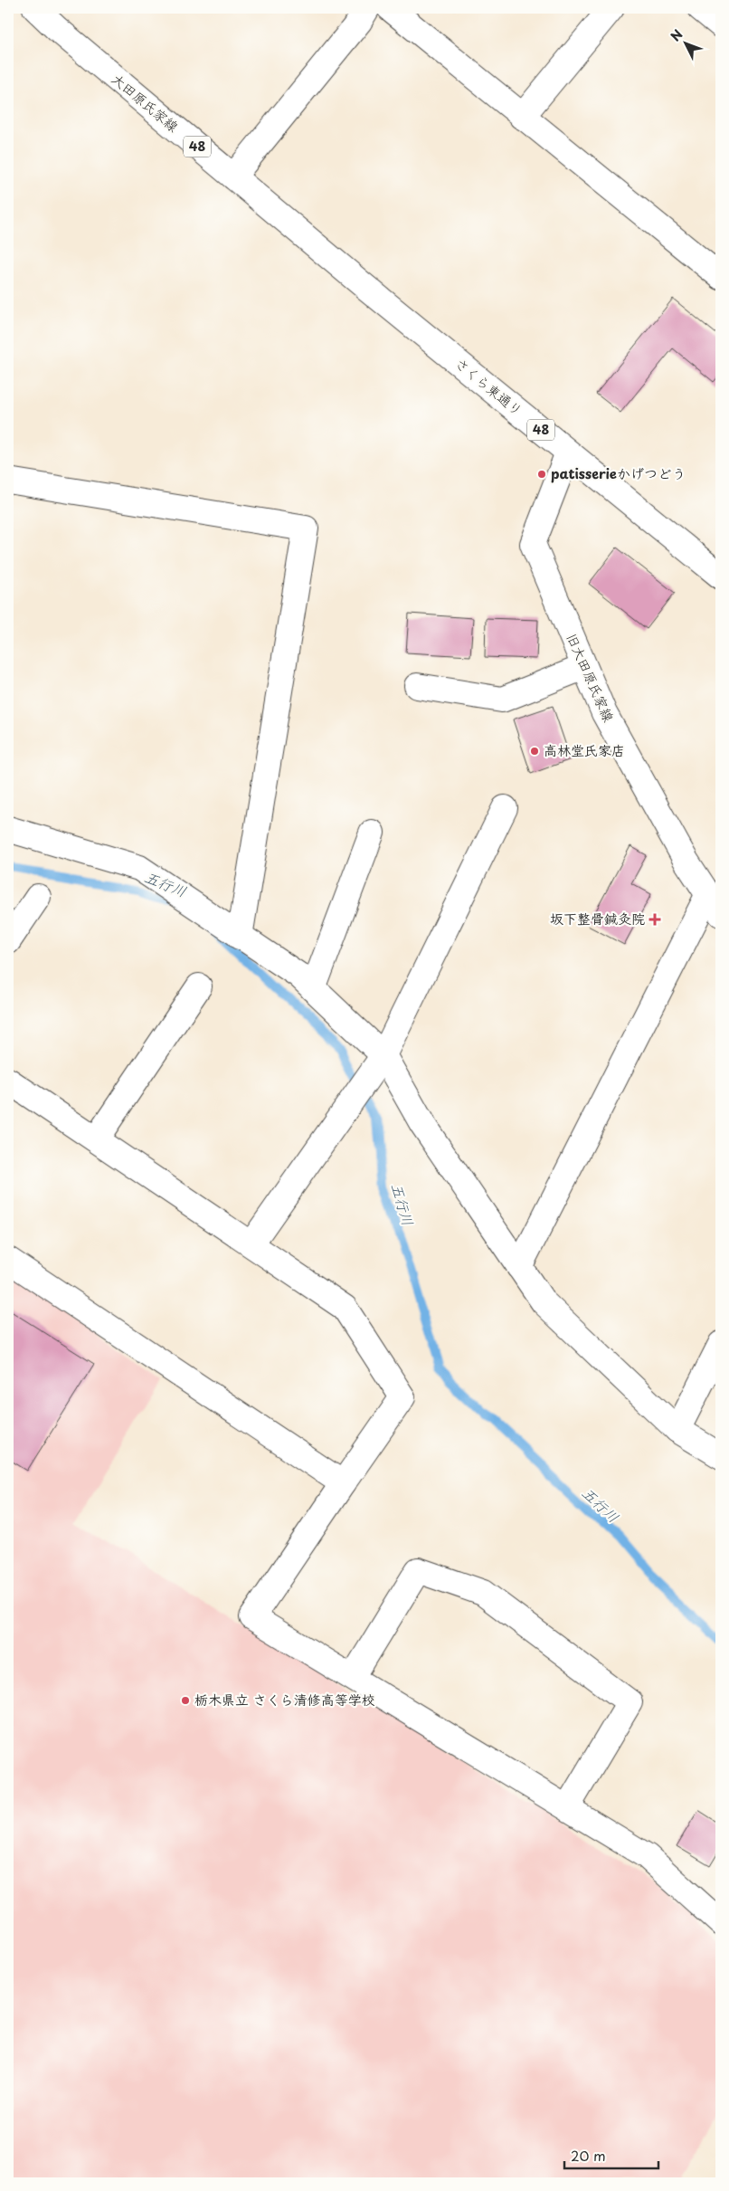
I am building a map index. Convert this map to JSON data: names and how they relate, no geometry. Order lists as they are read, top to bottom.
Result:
{
  "streets": {
    "street": [
      "大田原氏家線",
      "48",
      "さくら東通り",
      "旧大田原氏家線"
    ]
  },
  "crossings": [
    ["大田原氏家線", "さくら東通り"],
    ["さくら東通り", "旧大田原氏家線"]
  ],
  "water": ["五行川"],
  "places": {
    "other": ["patisserieかげつどう", "高林堂氏家店", "栃木県立 さくら清修高等学校"],
    "health": ["坂下整骨鍼灸院"]
  },
  "scale_bar": "20 m",
  "north": "top left"
}
